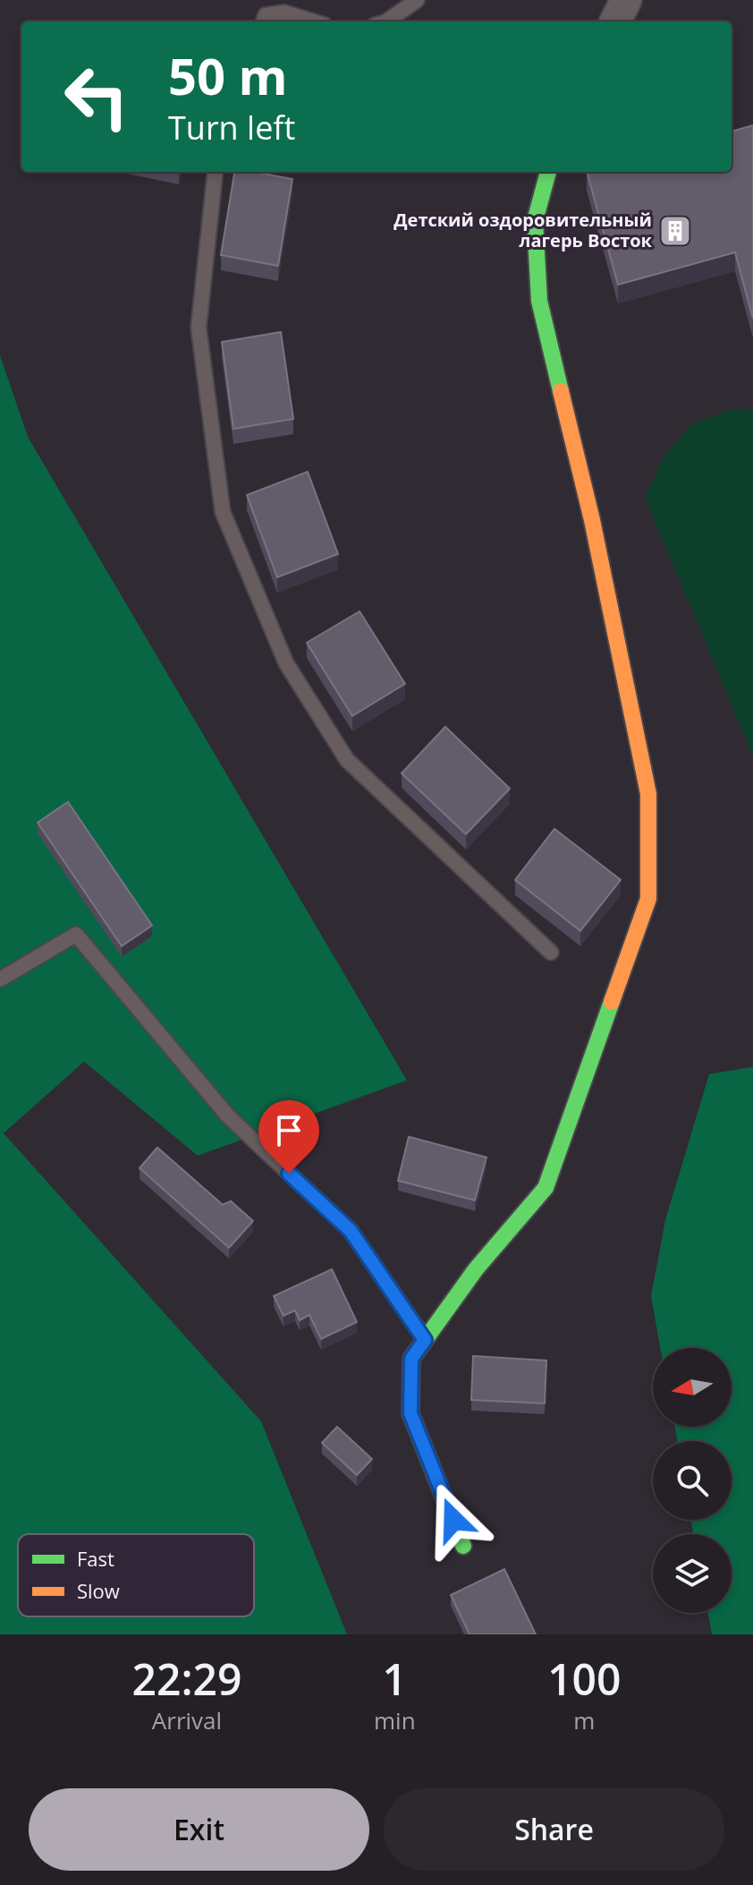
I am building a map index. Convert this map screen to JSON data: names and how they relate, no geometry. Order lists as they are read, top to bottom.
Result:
{
  "places": {
    "building": ["Детский оздоровительный лагерь Восток"]
  },
  "legend": ["Fast", "Slow"],
  "north": "left",
  "page": {
    "turn": ["50 m", "Turn left"],
    "eta": [
      "22:29",
      "Arrival",
      "1",
      "min",
      "100",
      "m"
    ],
    "buttons": ["Exit", "Share"]
  }
}
